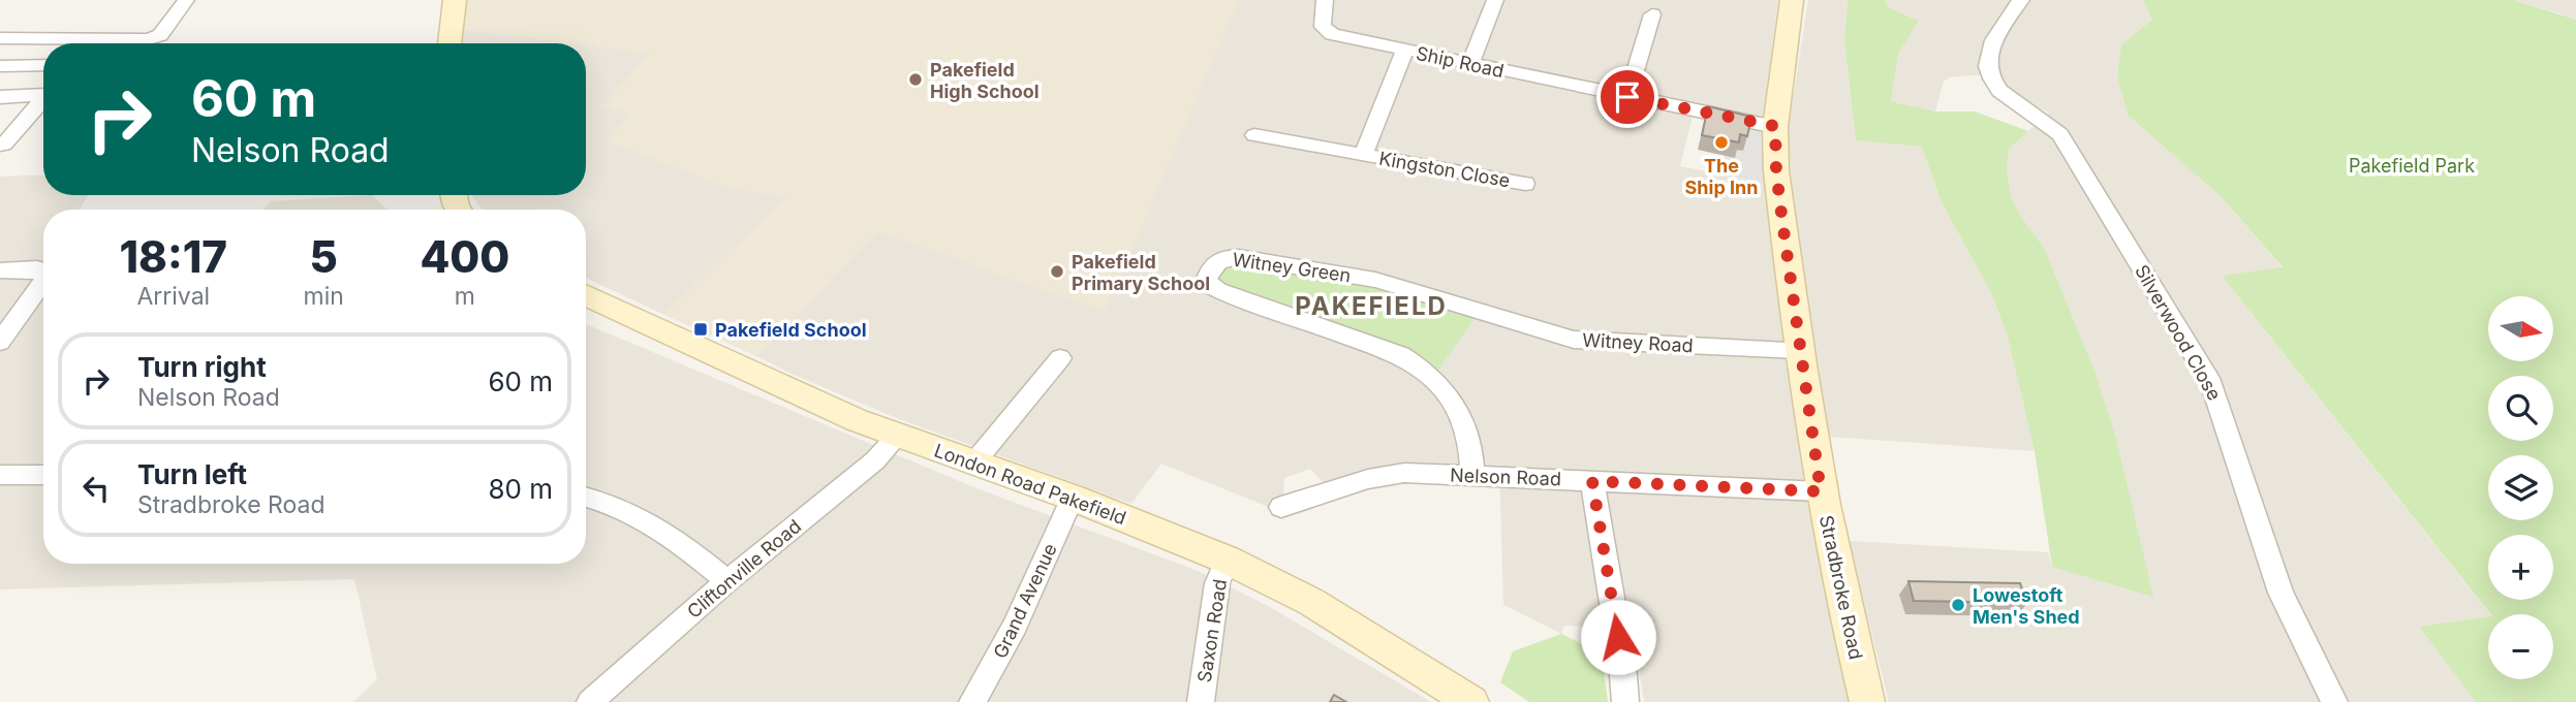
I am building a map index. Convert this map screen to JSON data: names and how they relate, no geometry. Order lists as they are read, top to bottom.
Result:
{
  "streets": {
    "main road": ["London Road Pakefield", "Stradbroke Road"],
    "street": [
      "Ship Road",
      "Kingston Close",
      "Witney Green",
      "Silverwood Close",
      "Witney Road",
      "Nelson Road",
      "Cliftonville Road",
      "Grand Avenue",
      "Saxon Road"
    ]
  },
  "crossings": [
    ["Ship Road", "Kingston Close"],
    ["Ship Road", "Stradbroke Road"],
    ["Witney Green", "Witney Road"],
    ["Witney Green", "Nelson Road"],
    ["Witney Road", "Stradbroke Road"],
    ["Nelson Road", "Stradbroke Road"],
    ["London Road Pakefield", "Cliftonville Road"],
    ["London Road Pakefield", "Grand Avenue"],
    ["London Road Pakefield", "Saxon Road"]
  ],
  "districts": ["PAKEFIELD"],
  "parks": ["Pakefield Park"],
  "places": {
    "other": [
      "Pakefield High School",
      "The Ship Inn",
      "Pakefield Primary School",
      "Lowestoft Men's Shed"
    ],
    "transit": ["Pakefield School"]
  },
  "north": "right",
  "page": {
    "turn": ["60 m", "Nelson Road"],
    "eta": [
      "18:17",
      "Arrival",
      "5",
      "min",
      "400",
      "m"
    ],
    "map_buttons": ["+", "−"],
    "list": [
      {
        "name": "Turn right",
        "note": "Nelson Road",
        "value": "60 m"
      },
      {
        "name": "Turn left",
        "note": "Stradbroke Road",
        "value": "80 m"
      }
    ]
  }
}
